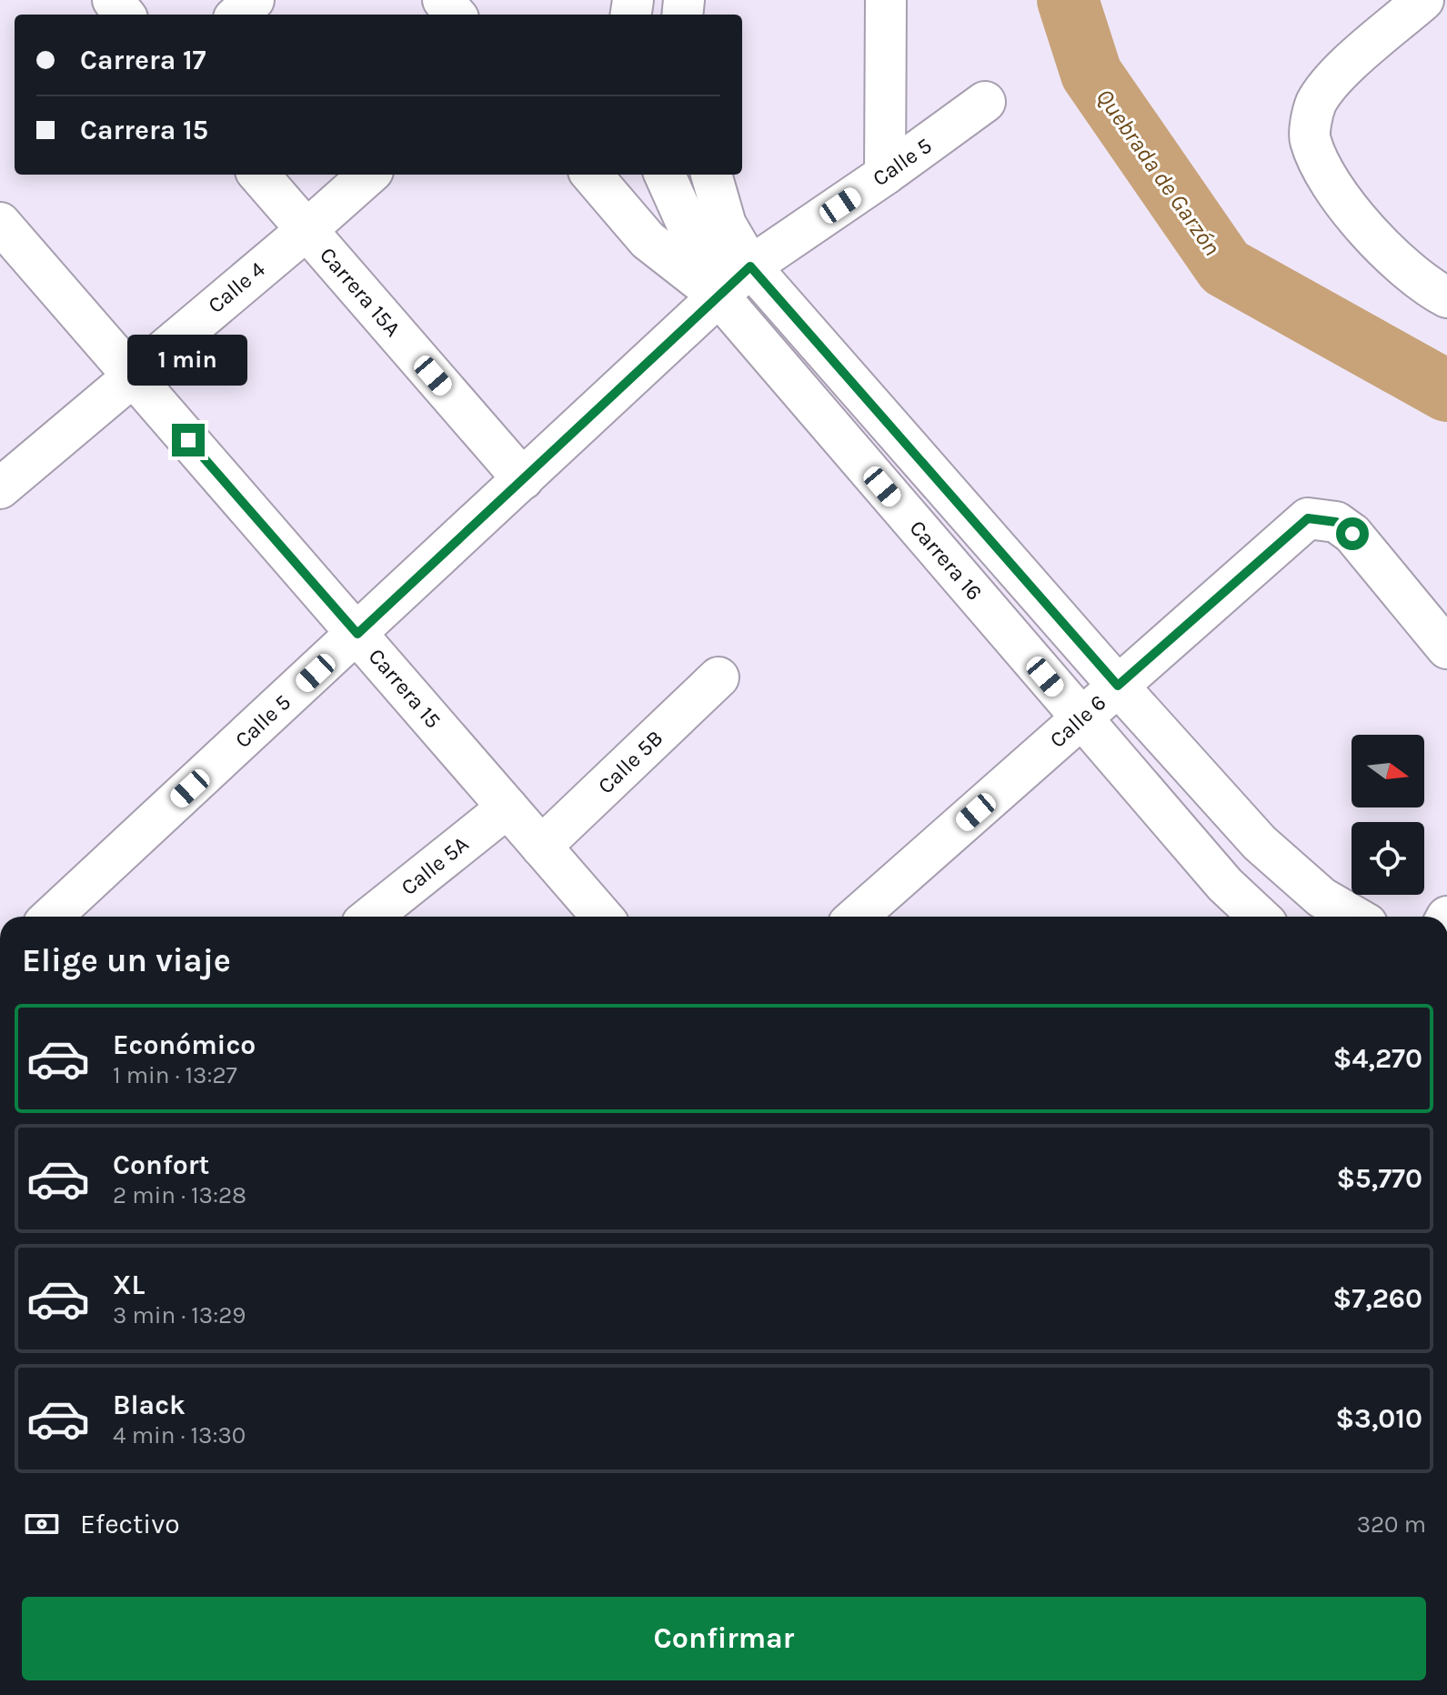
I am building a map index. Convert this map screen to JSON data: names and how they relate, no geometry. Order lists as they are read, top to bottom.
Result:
{
  "streets": {
    "street": [
      "Calle 5",
      "Calle 4",
      "Carrera 15A",
      "Carrera 16",
      "Carrera 15",
      "Calle 6",
      "Calle 5B",
      "Calle 5A"
    ]
  },
  "crossings": [
    ["Calle 5", "Carrera 15A"],
    ["Calle 5", "Carrera 16"],
    ["Calle 5", "Carrera 15"],
    ["Calle 4", "Carrera 15A"],
    ["Calle 4", "Carrera 15"],
    ["Carrera 16", "Calle 6"],
    ["Carrera 15", "Calle 5B"],
    ["Carrera 15", "Calle 5A"]
  ],
  "water": ["Quebrada de Garzón"],
  "north": "right",
  "page": {
    "banner": ["Carrera 17", "Carrera 15"],
    "bubble": "1 min",
    "heading": "Elige un viaje",
    "list": [
      {
        "name": "Económico",
        "note": "1 min · 13:27",
        "value": "$4,270"
      },
      {
        "name": "Confort",
        "note": "2 min · 13:28",
        "value": "$5,770"
      },
      {
        "name": "XL",
        "note": "3 min · 13:29",
        "value": "$7,260"
      },
      {
        "name": "Black",
        "note": "4 min · 13:30",
        "value": "$3,010"
      }
    ],
    "pay": ["Efectivo", "320 m"],
    "buttons": "Confirmar"
  }
}
